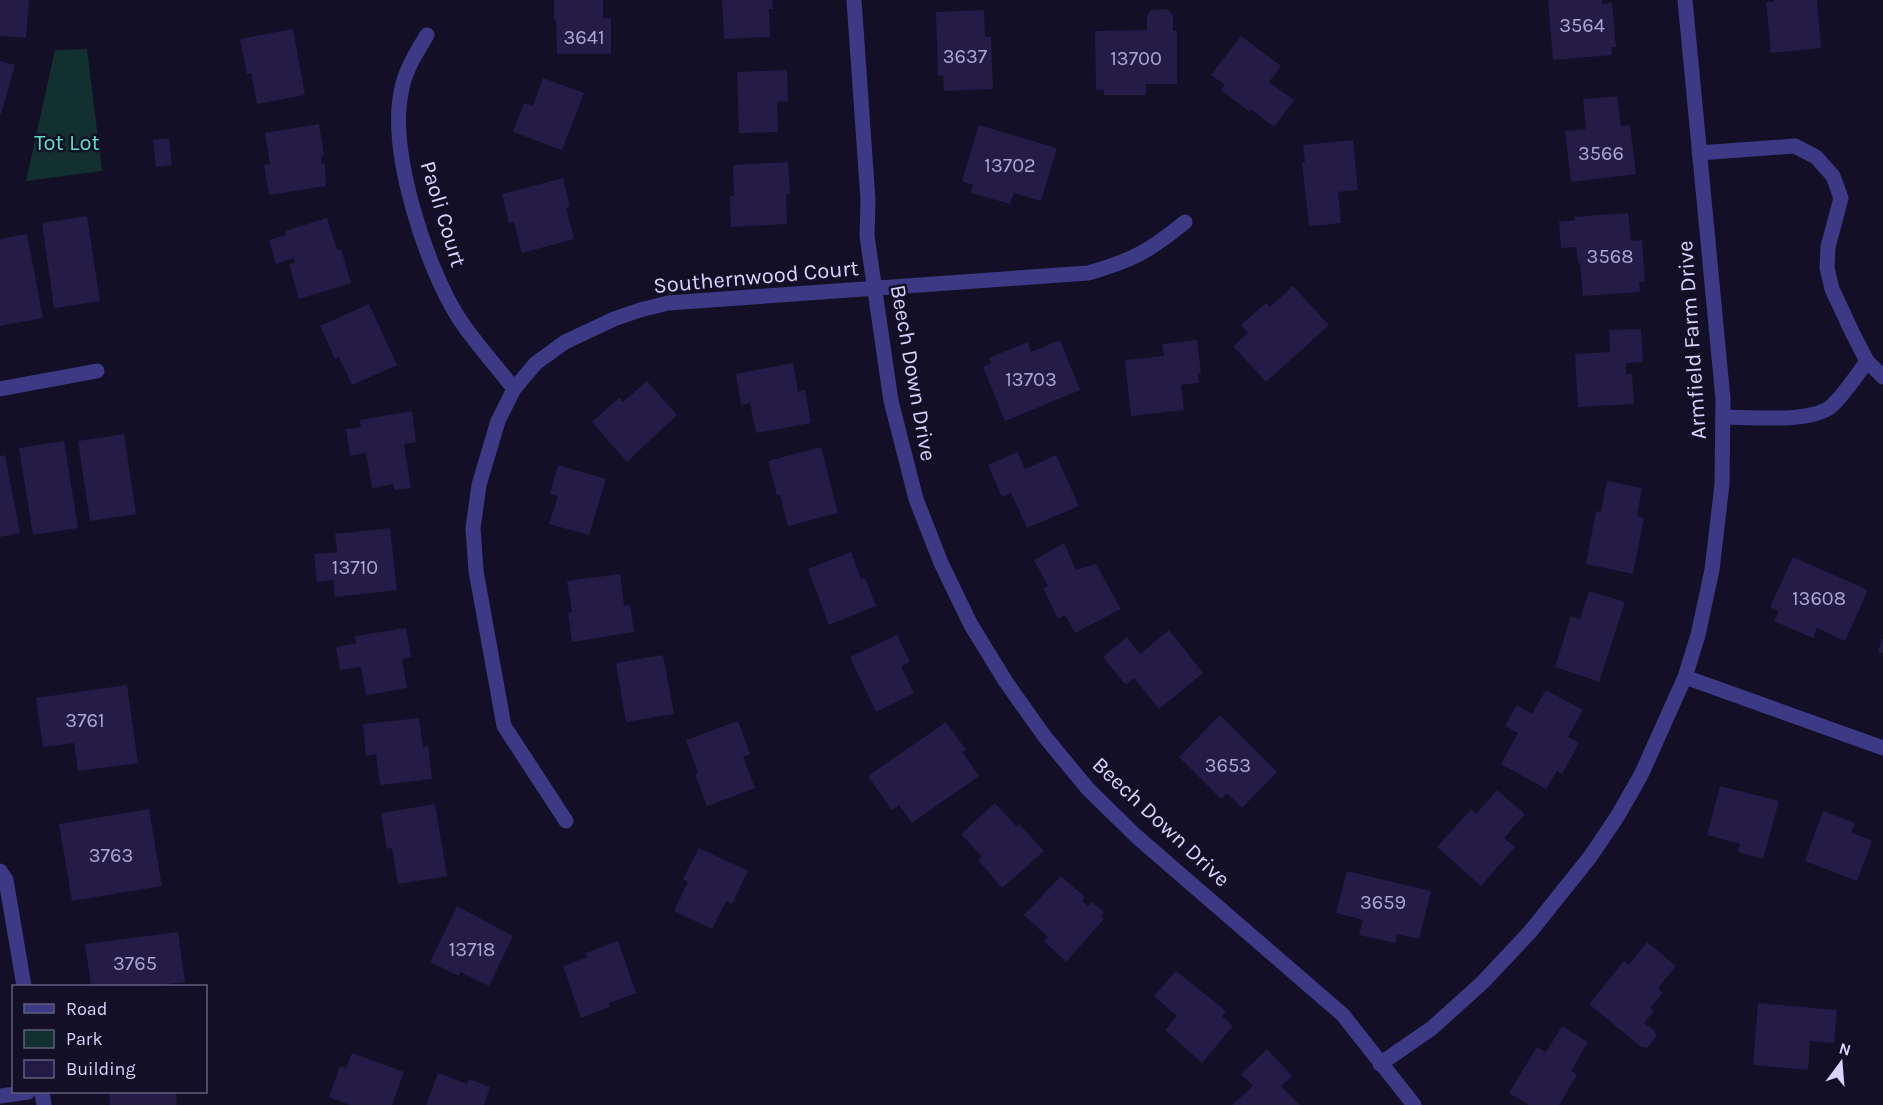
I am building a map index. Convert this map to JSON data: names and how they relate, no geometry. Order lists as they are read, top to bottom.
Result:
{
  "streets": {
    "street": [
      "Paoli Court",
      "Southernwood Court",
      "Armfield Farm Drive",
      "Beech Down Drive"
    ]
  },
  "crossings": [
    ["Paoli Court", "Southernwood Court"],
    ["Southernwood Court", "Beech Down Drive"],
    ["Armfield Farm Drive", "Beech Down Drive"]
  ],
  "parks": ["Tot Lot"],
  "house_numbers": [
    "3564",
    "3641",
    "3637",
    "13700",
    "3566",
    "13702",
    "3568",
    "13703",
    "13710",
    "13608",
    "3761",
    "3653",
    "3763",
    "3659",
    "13718",
    "3765"
  ],
  "legend": ["Road", "Park", "Building"],
  "north": "top"
}
